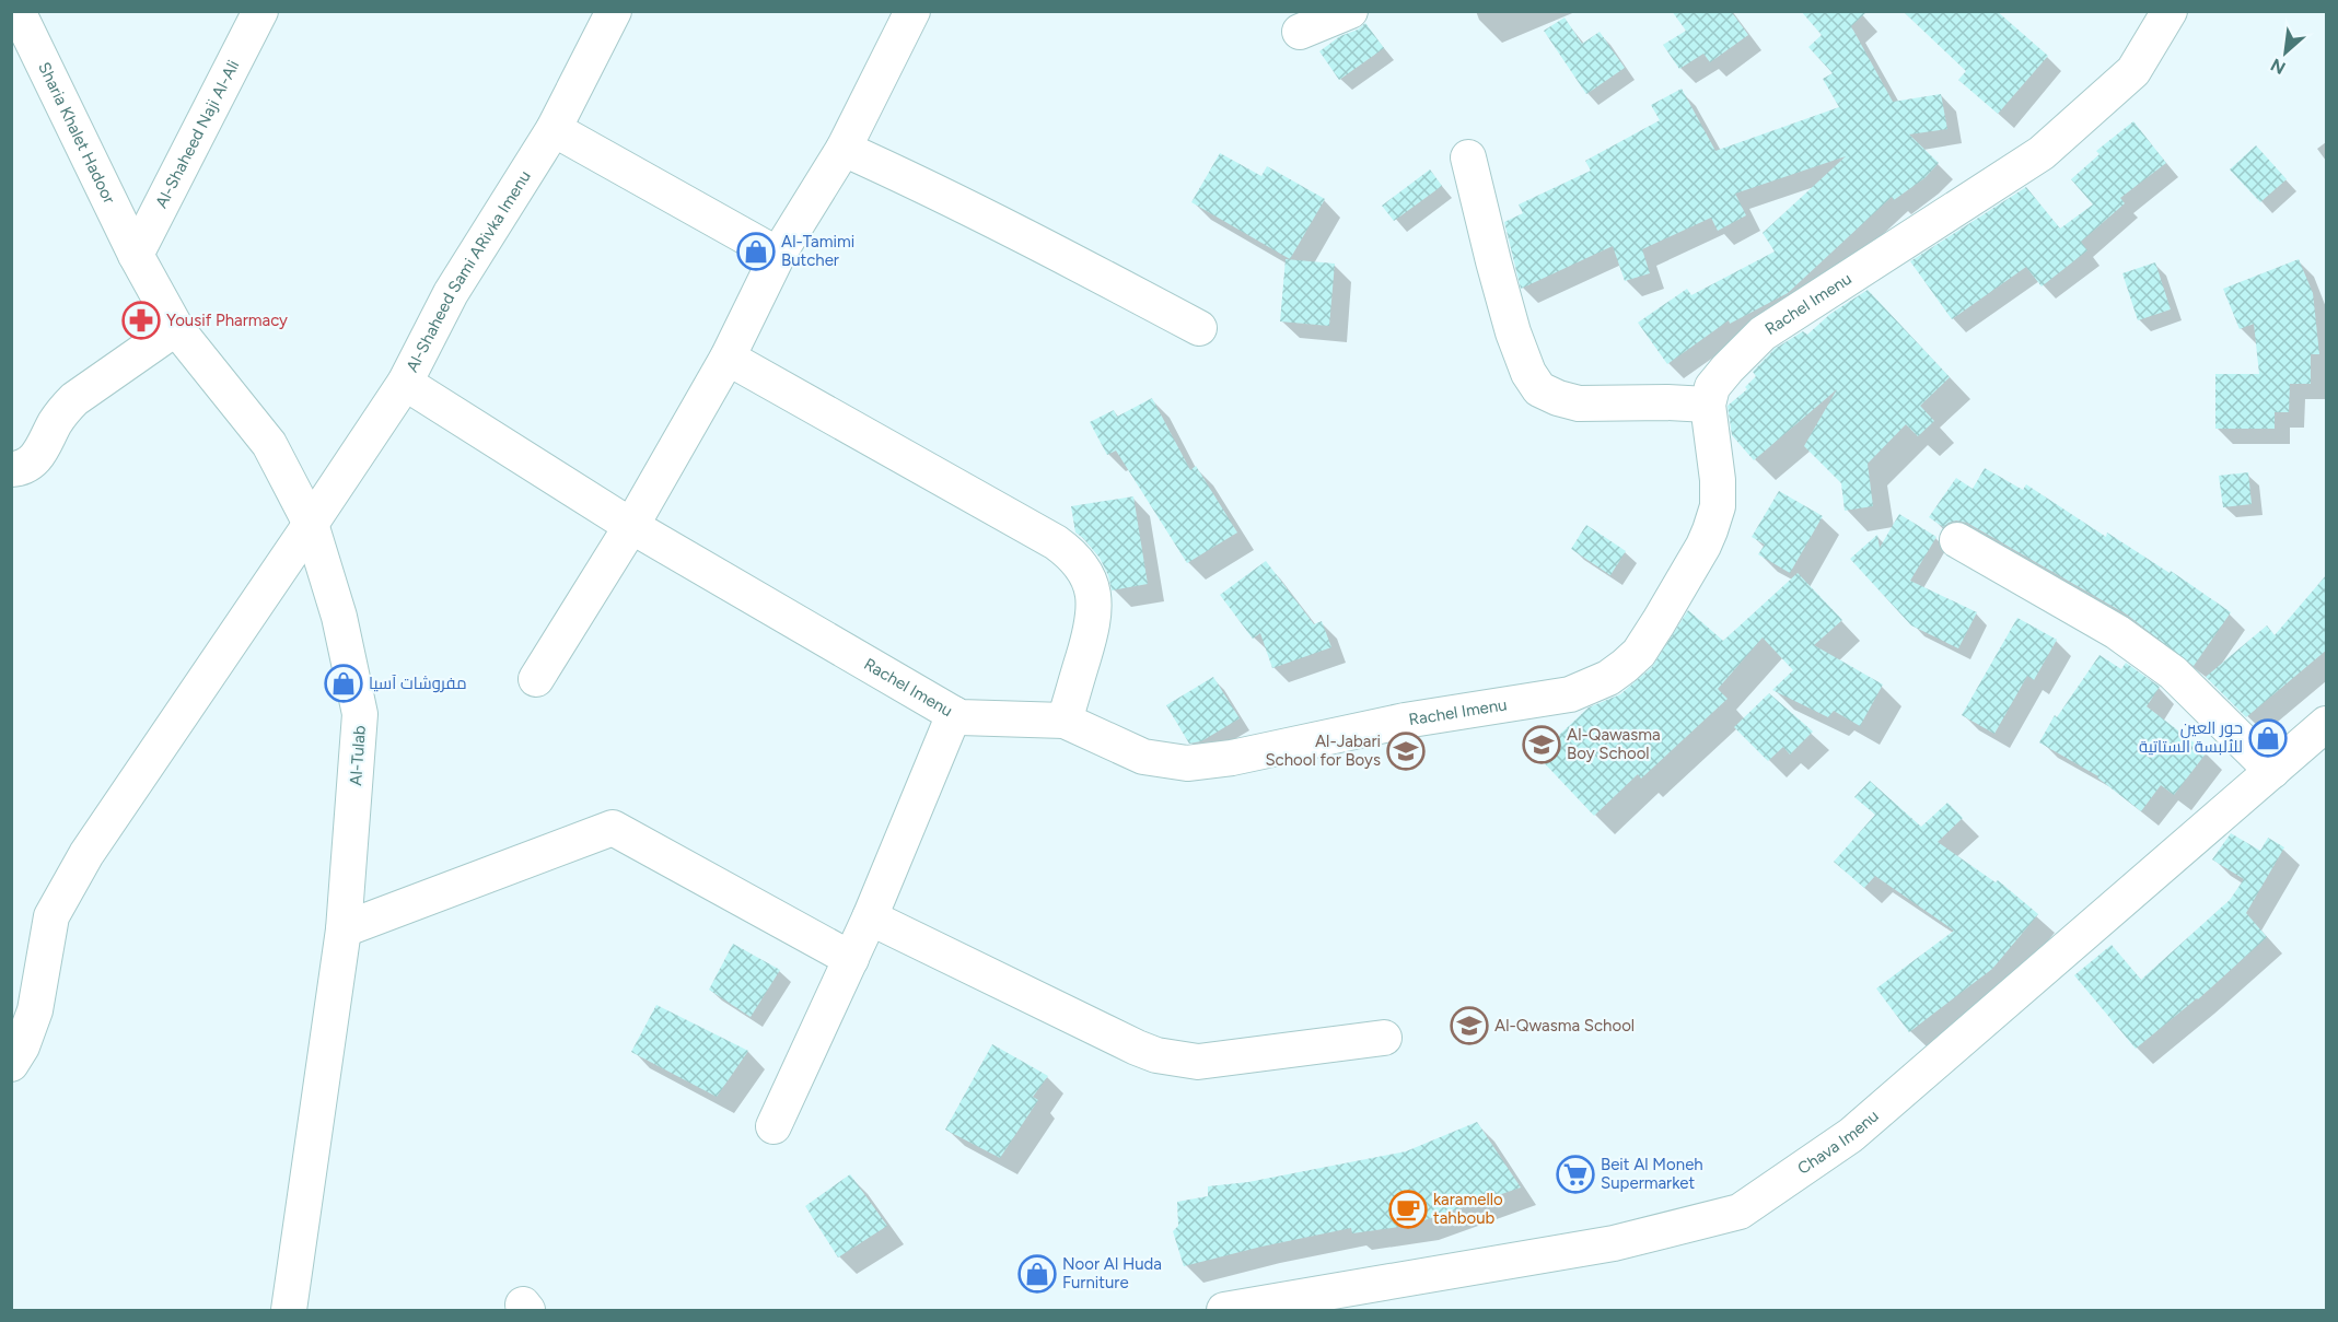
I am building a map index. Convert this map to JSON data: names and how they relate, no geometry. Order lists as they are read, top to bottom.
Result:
{
  "streets": {
    "street": [
      "Sharia Khalet Hadoor",
      "Al-Shaheed Naji Al-Ali",
      "Al-Shaheed Sami ARivka Imenu",
      "Rachel Imenu",
      "Al-Tulab",
      "Chava Imenu"
    ]
  },
  "crossings": [
    ["Sharia Khalet Hadoor", "Al-Shaheed Naji Al-Ali"],
    ["Sharia Khalet Hadoor", "Al-Tulab"],
    ["Al-Shaheed Naji Al-Ali", "Al-Tulab"],
    ["Al-Shaheed Sami ARivka Imenu", "Rachel Imenu"],
    ["Al-Shaheed Sami ARivka Imenu", "Al-Tulab"]
  ],
  "places": {
    "shop": [
      "Al-Tamimi Butcher",
      "مفروشات آسيا",
      "حور العين للألبسة الستاتية",
      "Noor Al Huda Furniture"
    ],
    "pharmacy": ["Yousif Pharmacy"],
    "school or university": ["Al-Qawasma Boy School", "Al-Jabari School for Boys", "Al-Qwasma School"],
    "supermarket": ["Beit Al Moneh Supermarket"],
    "cafe": ["karamello tahboub"]
  },
  "north": "bottom left"
}
